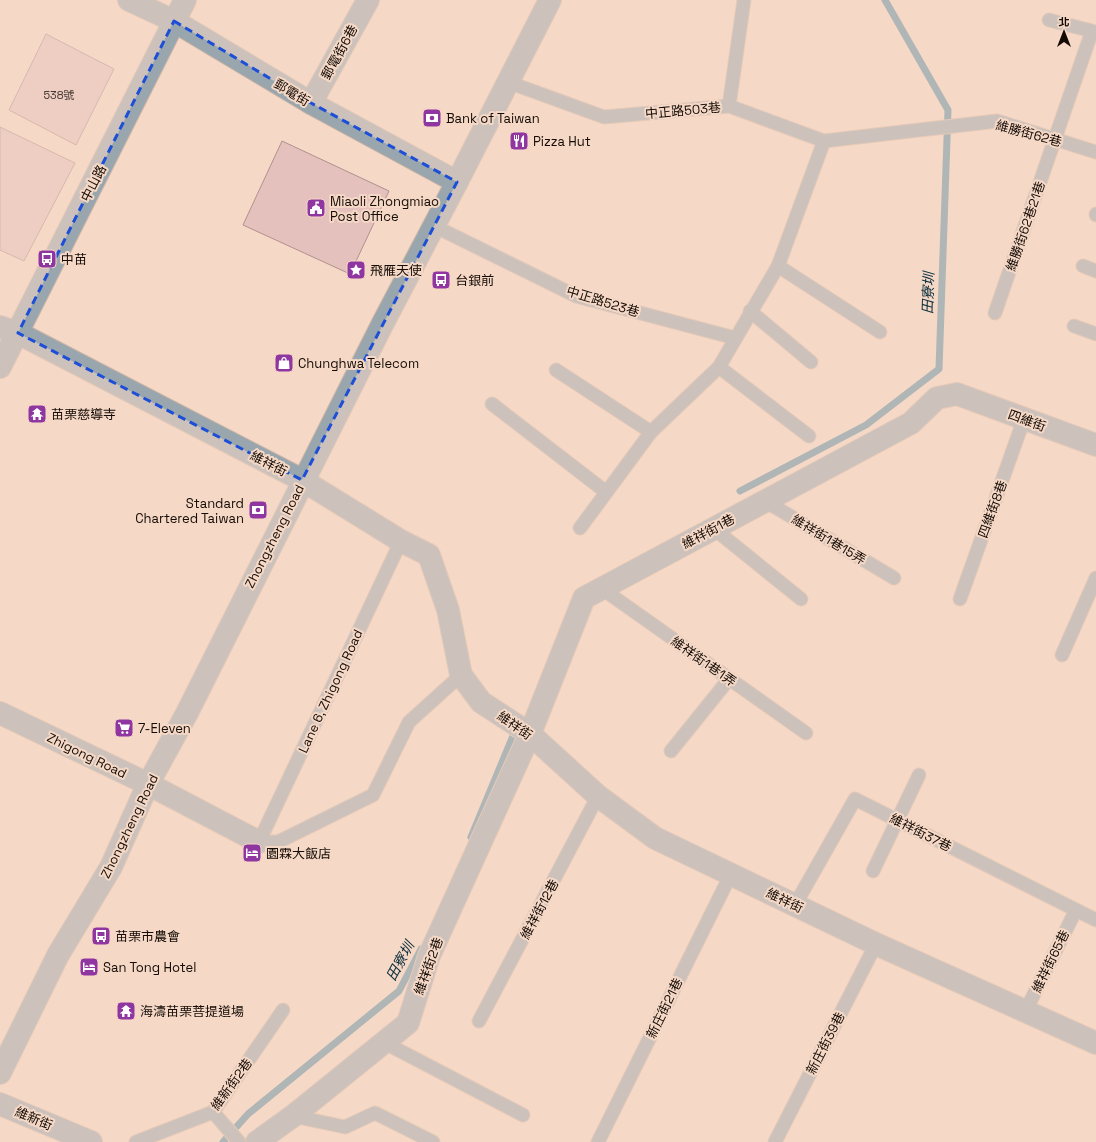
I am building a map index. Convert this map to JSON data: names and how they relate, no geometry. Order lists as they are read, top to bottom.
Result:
{
  "streets": {
    "street": [
      "郵電街6巷",
      "郵電街",
      "中山路",
      "四維街",
      "維祥街",
      "維祥街1巷",
      "Zhongzheng Road",
      "Zhigong Road",
      "維祥街2巷",
      "維新街"
    ],
    "lane": [
      "中正路503巷",
      "維勝街62巷",
      "維勝街62巷21巷",
      "中正路523巷",
      "四維街8巷",
      "維祥街1巷15弄",
      "維祥街1巷1弄",
      "Lane 6, Zhigong Road",
      "維祥街37巷",
      "維祥街12巷",
      "維祥街65巷",
      "新庄街21巷",
      "新庄街39巷",
      "維新街2巷"
    ]
  },
  "crossings": [
    ["郵電街6巷", "郵電街"],
    ["郵電街", "中山路"],
    ["郵電街", "Zhongzheng Road"],
    ["中正路503巷", "維勝街62巷"],
    ["中正路503巷", "Zhongzheng Road"],
    ["維勝街62巷", "維勝街62巷21巷"],
    ["中山路", "維祥街"],
    ["中正路523巷", "Zhongzheng Road"],
    ["四維街", "四維街8巷"],
    ["四維街", "維祥街1巷"],
    ["維祥街", "維祥街1巷"],
    ["維祥街", "Zhongzheng Road"],
    ["維祥街", "Lane 6, Zhigong Road"],
    ["維祥街", "維祥街37巷"],
    ["維祥街", "維祥街12巷"],
    ["維祥街", "維祥街65巷"],
    ["維祥街", "維祥街2巷"],
    ["維祥街", "新庄街21巷"],
    ["維祥街", "新庄街39巷"],
    ["維祥街1巷", "維祥街1巷15弄"],
    ["維祥街1巷", "維祥街1巷1弄"],
    ["維祥街1巷", "維祥街2巷"],
    ["Zhongzheng Road", "Zhigong Road"],
    ["Lane 6, Zhigong Road", "Zhigong Road"],
    ["維祥街37巷", "維祥街65巷"]
  ],
  "water": ["田寮圳"],
  "places": {
    "bank": ["Bank of Taiwan", "Standard Chartered Taiwan"],
    "restaurant": ["Pizza Hut"],
    "public building": ["Miaoli Zhongmiao Post Office"],
    "bus stop": ["中苗", "台銀前", "苗栗市農會"],
    "place": ["飛雁天使"],
    "shop": ["Chunghwa Telecom"],
    "temple": ["苗栗慈導寺", "海濤苗栗菩提道場"],
    "supermarket": ["7-Eleven"],
    "hotel": ["園霖大飯店", "San Tong Hotel"]
  },
  "house_numbers": ["538號"],
  "north": "top"
}
